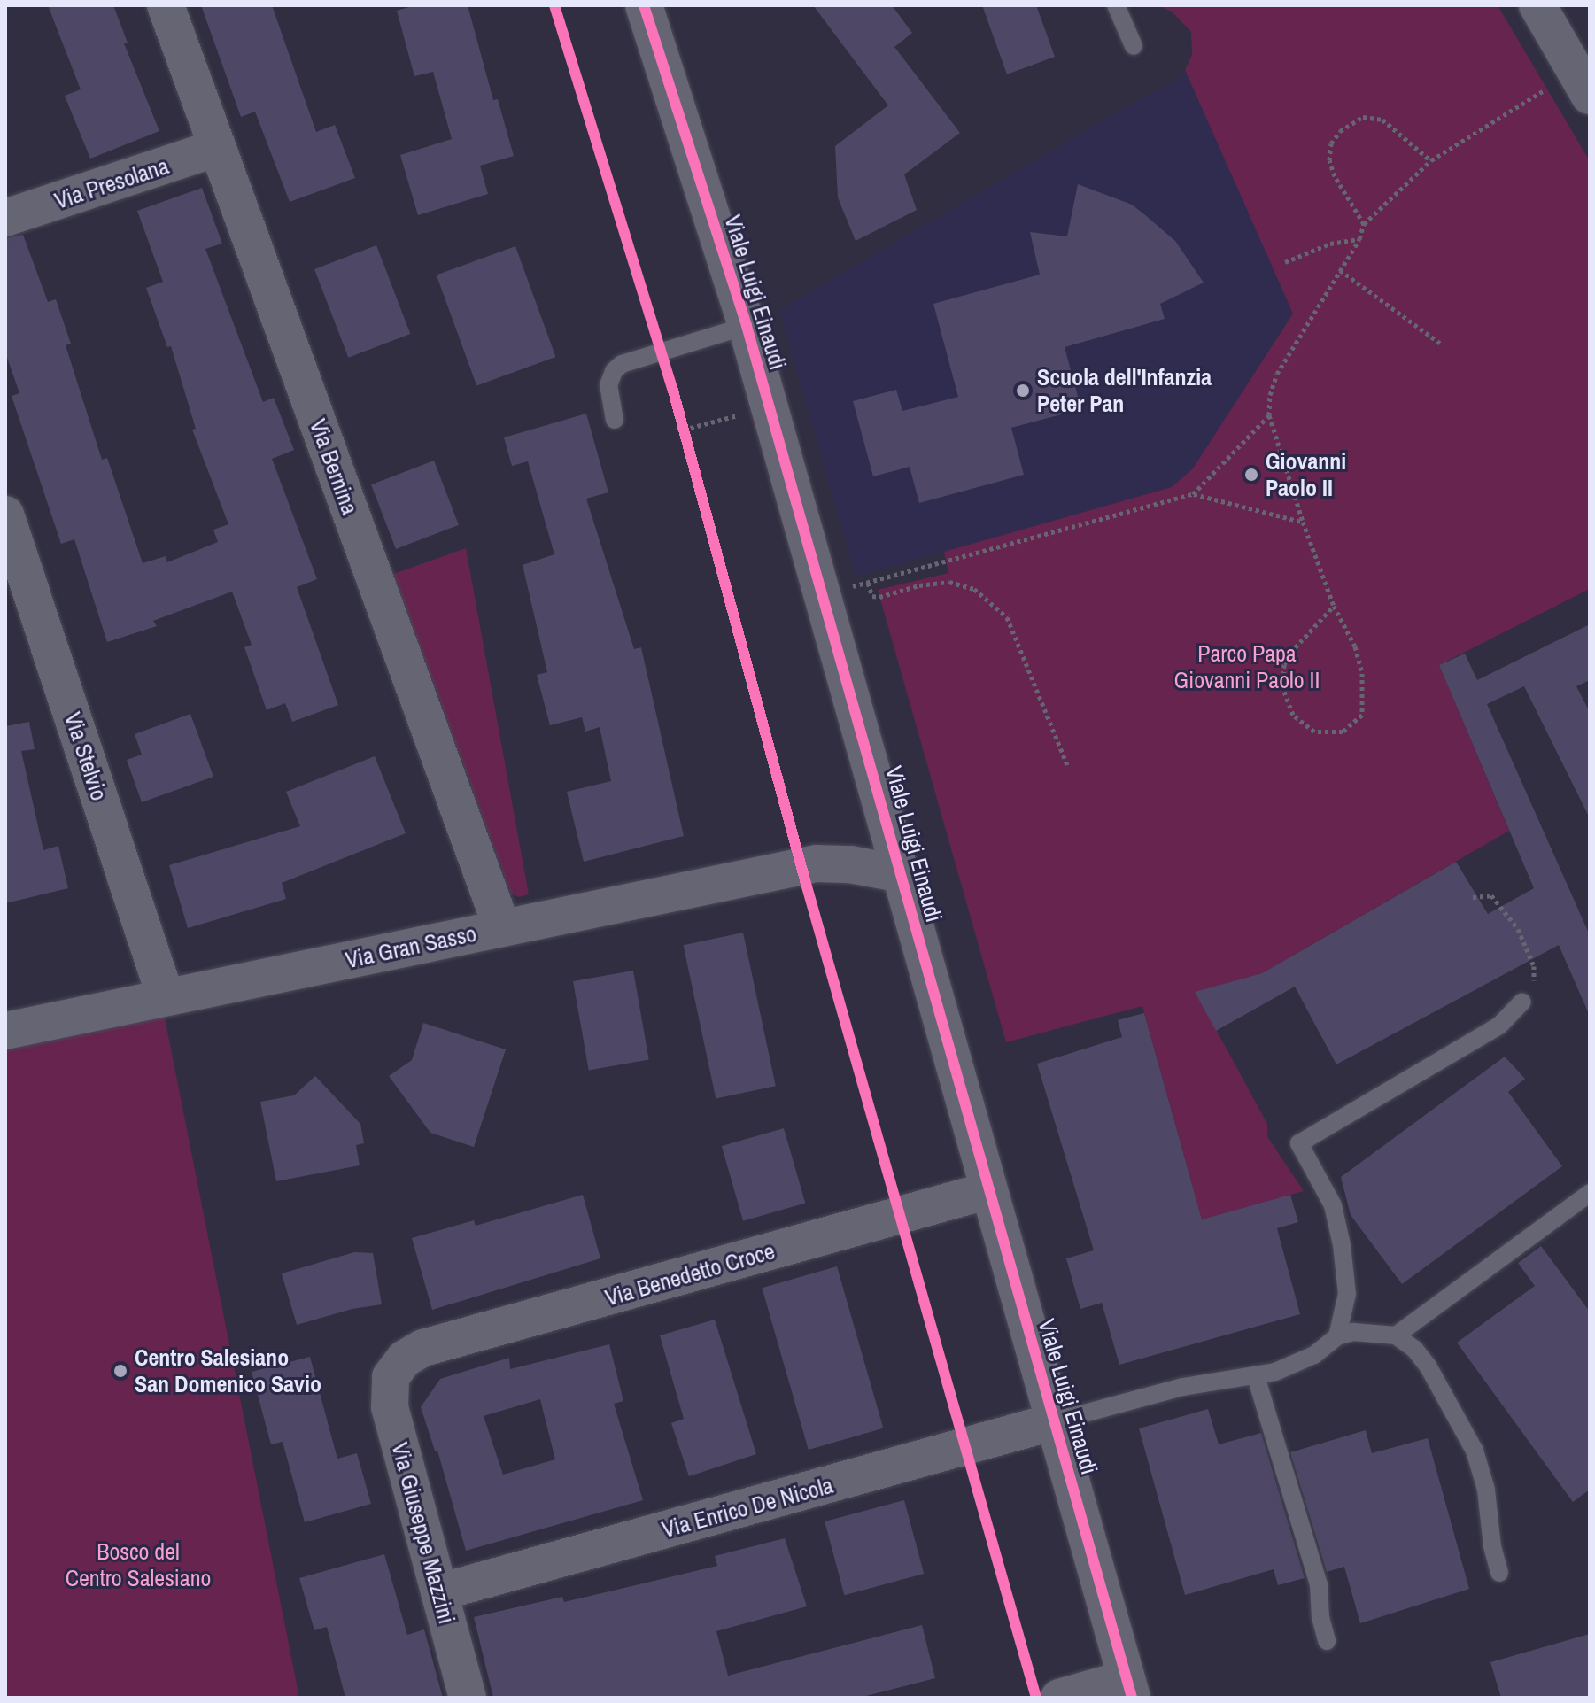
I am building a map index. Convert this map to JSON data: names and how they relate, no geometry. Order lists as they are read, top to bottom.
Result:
{
  "streets": {
    "street": [
      "Via Presolana",
      "Viale Luigi Einaudi",
      "Via Bernina",
      "Via Stelvio",
      "Via Gran Sasso",
      "Via Benedetto Croce",
      "Via Enrico De Nicola",
      "Via Giuseppe Mazzini"
    ]
  },
  "crossings": [
    ["Via Presolana", "Via Bernina"],
    ["Viale Luigi Einaudi", "Via Gran Sasso"],
    ["Viale Luigi Einaudi", "Via Benedetto Croce"],
    ["Viale Luigi Einaudi", "Via Enrico De Nicola"],
    ["Via Bernina", "Via Gran Sasso"],
    ["Via Stelvio", "Via Gran Sasso"],
    ["Via Benedetto Croce", "Via Giuseppe Mazzini"],
    ["Via Enrico De Nicola", "Via Giuseppe Mazzini"]
  ],
  "parks": ["Parco Papa Giovanni Paolo II", "Bosco del Centro Salesiano"],
  "places": ["Scuola dell'Infanzia Peter Pan", "Giovanni Paolo II", "Centro Salesiano San Domenico Savio"]
}
